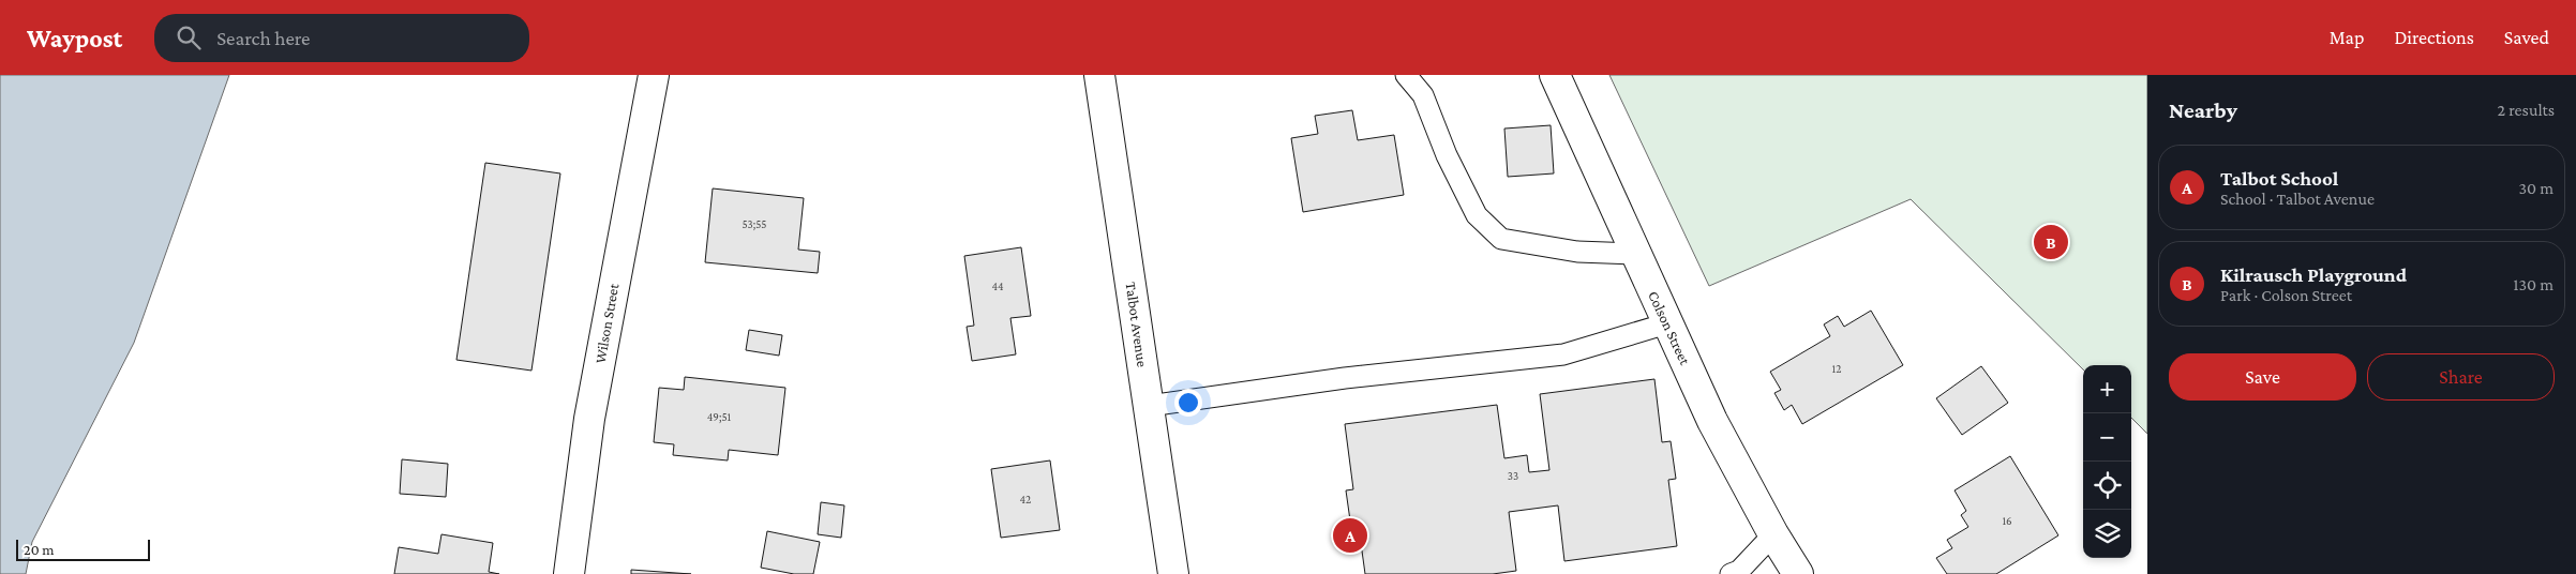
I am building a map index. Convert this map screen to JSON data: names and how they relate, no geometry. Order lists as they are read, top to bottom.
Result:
{
  "streets": {
    "street": ["Wilson Street", "Talbot Avenue", "Colson Street"]
  },
  "house_numbers": [
    "53;55",
    "44",
    "12",
    "49;51",
    "33",
    "42",
    "16"
  ],
  "scale_bar": "20 m",
  "page": {
    "header": "Waypost",
    "search": "Search here",
    "nav": ["Map", "Directions", "Saved"],
    "heading": ["Nearby", "2 results"],
    "list": [
      {
        "mark": "A",
        "name": "Talbot School",
        "note": "School · Talbot Avenue",
        "value": "30 m"
      },
      {
        "mark": "B",
        "name": "Kilrausch Playground",
        "note": "Park · Colson Street",
        "value": "130 m"
      }
    ],
    "pins": ["B", "A"],
    "buttons": ["Save", "Share"],
    "map_buttons": ["+", "−"],
    "scale": "20 m"
  }
}
